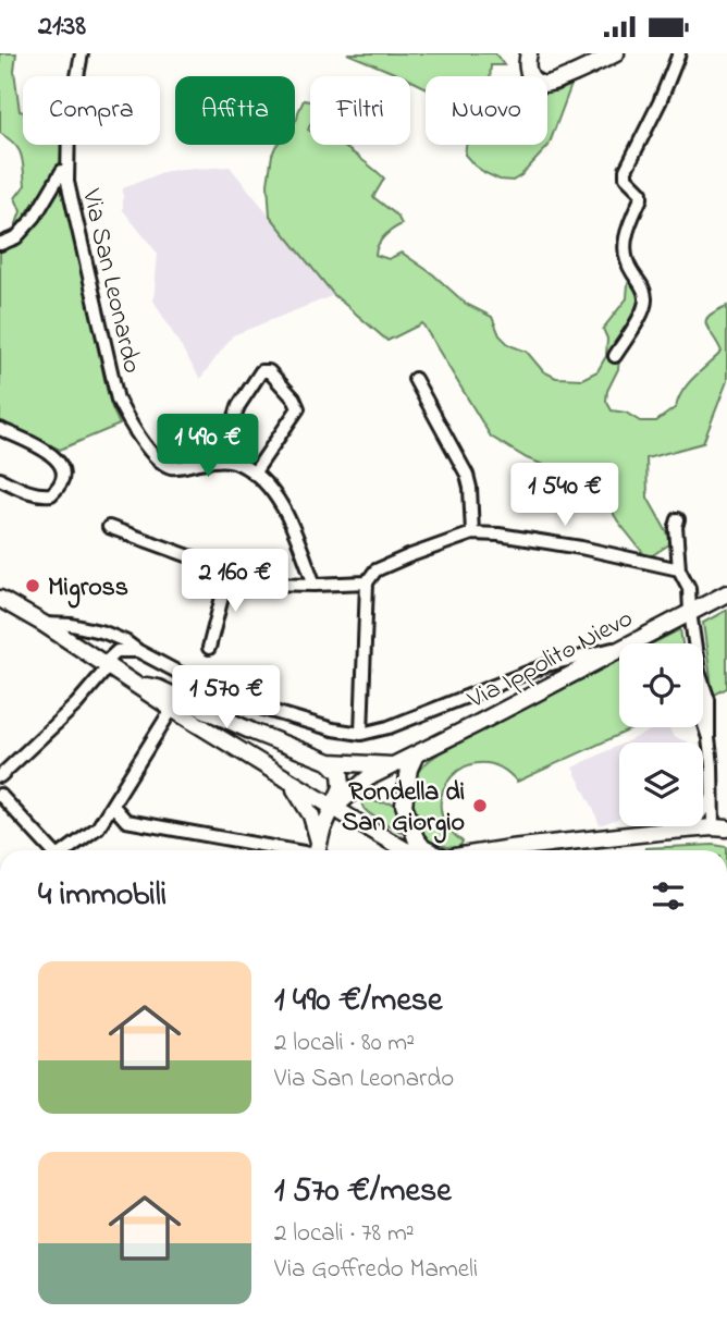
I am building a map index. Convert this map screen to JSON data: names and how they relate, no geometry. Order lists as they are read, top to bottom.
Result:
{
  "streets": {
    "main road": ["Via Ippolito Nievo"],
    "street": ["Via San Leonardo"]
  },
  "places": ["Migross", "Rondella di San Giorgio"],
  "page": {
    "status": "21:38",
    "chip": [
      "Compra",
      "Affitta",
      "Filtri",
      "Nuovo"
    ],
    "price": [
      "1 490 €",
      "1 540 €",
      "2 160 €",
      "1 570 €"
    ],
    "heading": "4 immobili",
    "list": [
      {
        "name": "1 490 €/mese",
        "note": "2 locali · 80 m² · Via San Leonardo"
      },
      {
        "name": "1 570 €/mese",
        "note": "2 locali · 78 m² · Via Goffredo Mameli"
      }
    ]
  }
}
